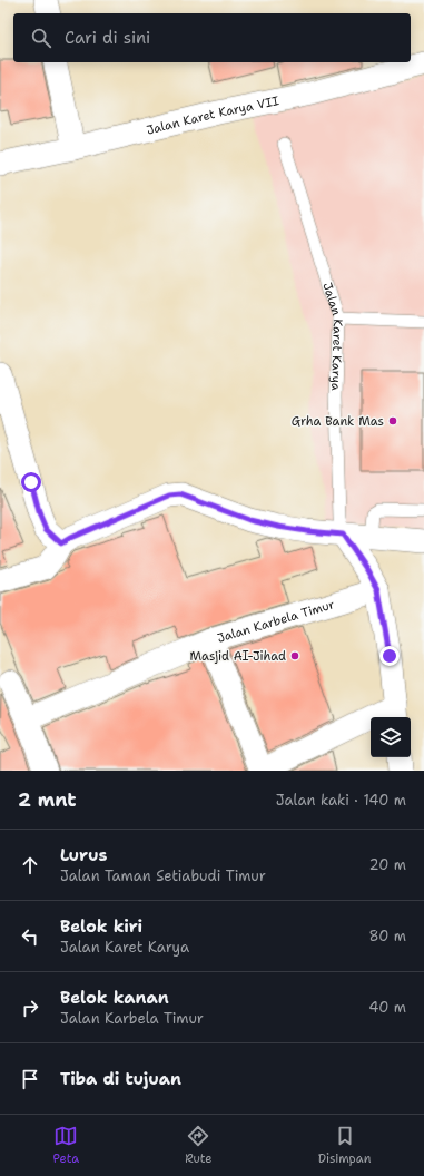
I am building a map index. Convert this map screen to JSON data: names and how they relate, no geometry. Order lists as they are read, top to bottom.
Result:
{
  "streets": {
    "street": ["Jalan Karet Karya VII", "Jalan Karbela Timur"],
    "lane": ["Jalan Karet Karya"]
  },
  "places": ["Grha Bank Mas", "Masjid AI-Jihad"],
  "page": {
    "search": "Cari di sini",
    "heading": ["2 mnt", "Jalan kaki · 140 m"],
    "list": [
      ["Lurus", "Jalan Taman Setiabudi Timur", "20 m"],
      ["Belok kiri", "Jalan Karet Karya", "80 m"],
      ["Belok kanan", "Jalan Karbela Timur", "40 m"],
      "Tiba di tujuan"
    ],
    "nav": ["Peta", "Rute", "Disimpan"]
  }
}
